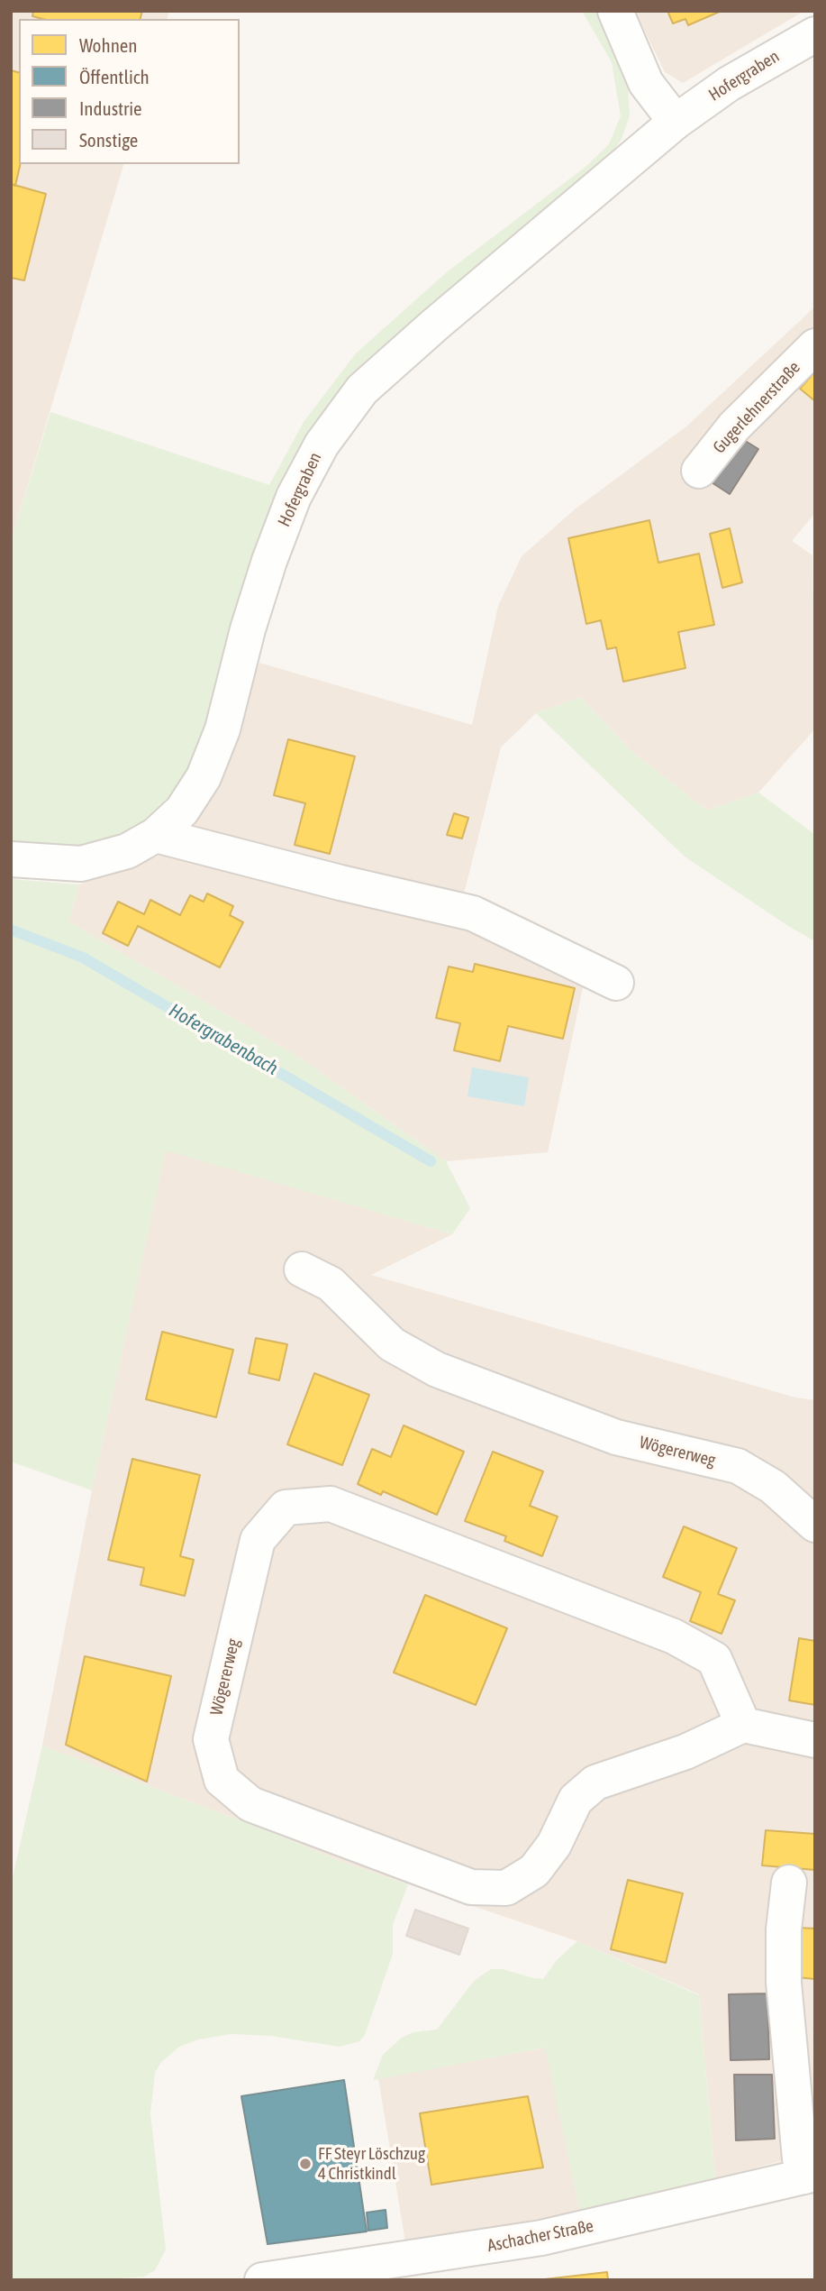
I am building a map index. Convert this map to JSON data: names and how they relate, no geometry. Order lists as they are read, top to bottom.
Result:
{
  "streets": {
    "street": [
      "Hofergraben",
      "Gugerlehnerstraße",
      "Wögererweg",
      "Aschacher Straße"
    ]
  },
  "water": ["Hofergrabenbach"],
  "places": ["FF Steyr Löschzug 4 Christkindl"],
  "legend": [
    "Wohnen",
    "Öffentlich",
    "Industrie",
    "Sonstige"
  ]
}
